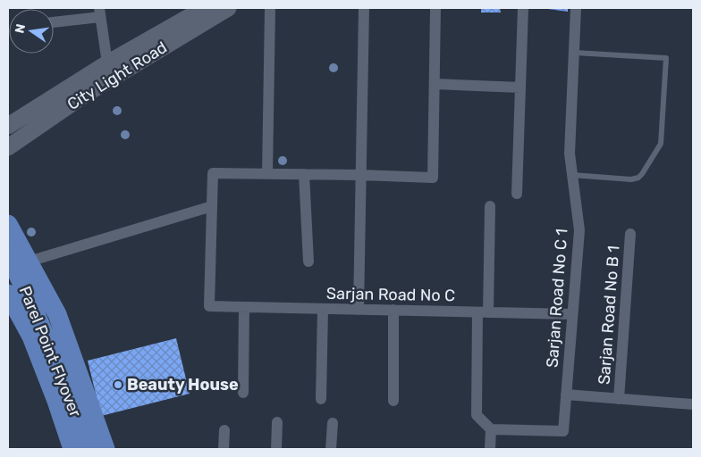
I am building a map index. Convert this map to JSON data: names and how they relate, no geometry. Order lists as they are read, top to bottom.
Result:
{
  "streets": {
    "main road": ["City Light Road", "Parel Point Flyover"],
    "street": ["Sarjan Road No C", "Sarjan Road No C 1", "Sarjan Road No B 1"]
  },
  "crossings": [
    ["Sarjan Road No C", "Sarjan Road No C 1"]
  ],
  "places": ["Beauty House"],
  "north": "left"
}
